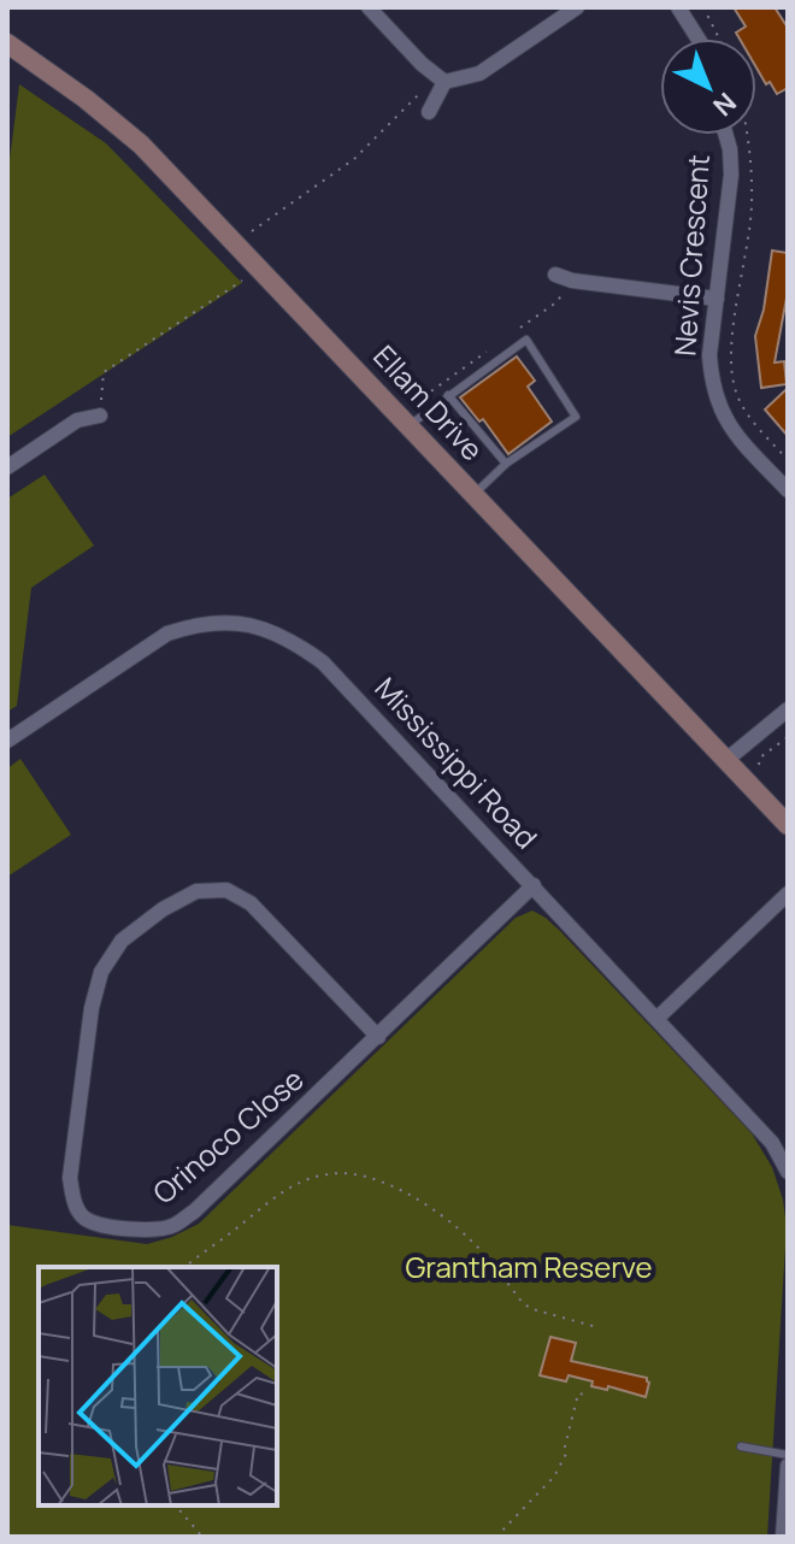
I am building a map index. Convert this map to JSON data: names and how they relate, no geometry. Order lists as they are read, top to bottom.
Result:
{
  "streets": {
    "street": [
      "Nevis Crescent",
      "Ellam Drive",
      "Mississippi Road",
      "Orinoco Close"
    ]
  },
  "crossings": [
    ["Mississippi Road", "Orinoco Close"]
  ],
  "parks": ["Grantham Reserve"],
  "north": "bottom right"
}
